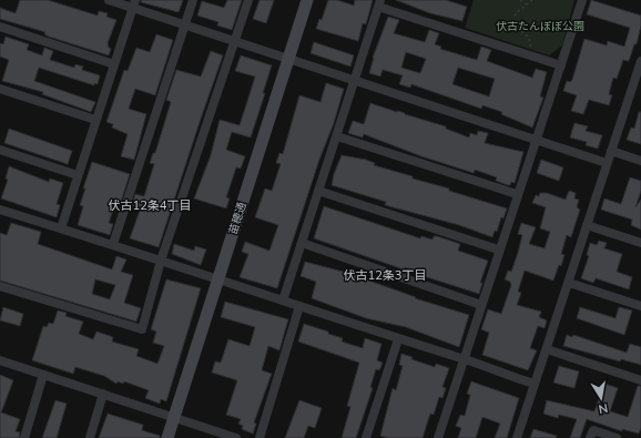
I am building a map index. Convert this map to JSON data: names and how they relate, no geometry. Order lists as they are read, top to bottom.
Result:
{
  "streets": {
    "street": ["苗穂通"]
  },
  "districts": ["伏古12条4丁目", "伏古12条3丁目"],
  "parks": ["伏古たんぽぽ公園"],
  "north": "bottom"
}
